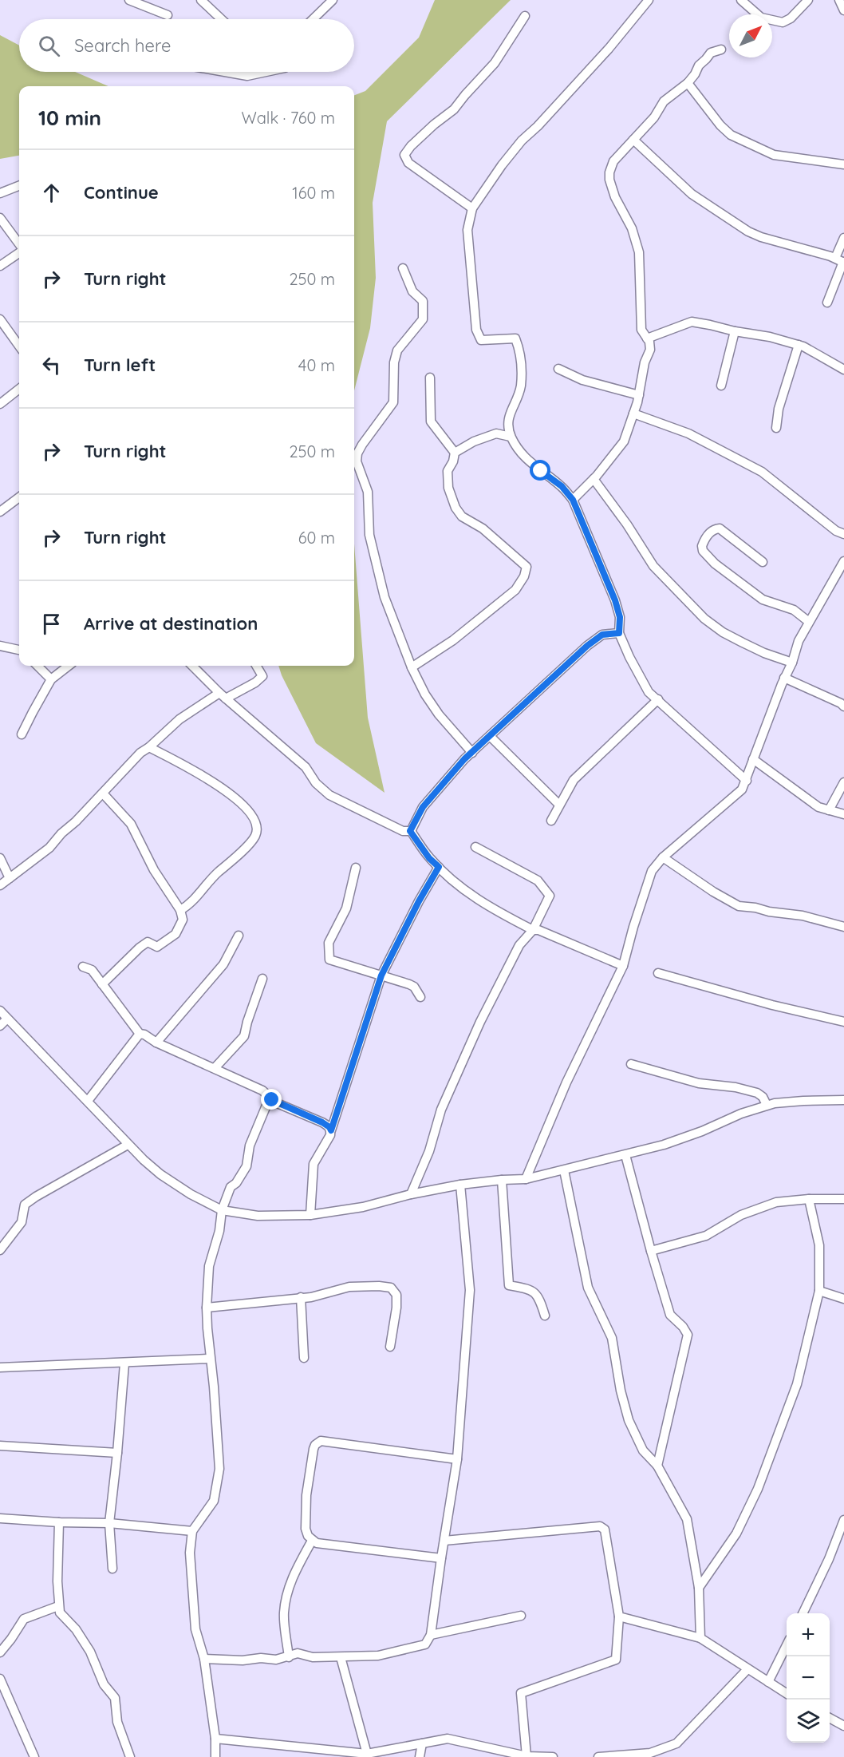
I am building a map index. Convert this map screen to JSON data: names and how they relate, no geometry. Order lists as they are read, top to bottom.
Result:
{
  "north": "top right",
  "page": {
    "search": "Search here",
    "heading": ["10 min", "Walk · 760 m"],
    "list": [
      ["Continue", "160 m"],
      ["Turn right", "250 m"],
      ["Turn left", "40 m"],
      ["Turn right", "250 m"],
      ["Turn right", "60 m"],
      "Arrive at destination"
    ],
    "map_buttons": ["+", "−"]
  }
}
